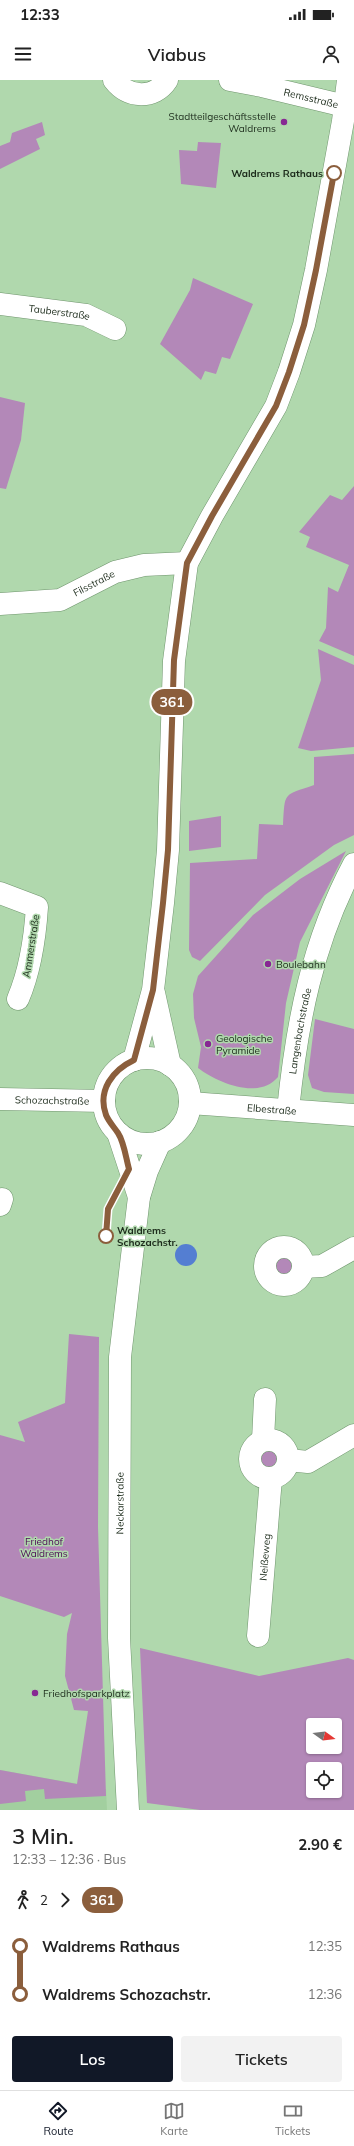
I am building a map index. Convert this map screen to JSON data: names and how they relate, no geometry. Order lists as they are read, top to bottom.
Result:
{
  "streets": {
    "street": [
      "Remsstraße",
      "Tauberstraße",
      "Filsstraße",
      "Ammerstraße",
      "Langenbachstraße",
      "Schozachstraße",
      "Elbestraße",
      "Neckarstraße",
      "Neißeweg"
    ]
  },
  "crossings": [
    ["Langenbachstraße", "Elbestraße"],
    ["Schozachstraße", "Elbestraße"],
    ["Schozachstraße", "Neckarstraße"],
    ["Elbestraße", "Neckarstraße"]
  ],
  "parks": ["Friedhof Waldrems"],
  "places": [
    "Stadtteilgeschäftsstelle Waldrems",
    "Waldrems Rathaus",
    "Boulebahn",
    "Geologische Pyramide",
    "Waldrems Schozachstr.",
    "Friedhofsparkplatz"
  ],
  "lines": ["bus line 361"],
  "north": "right",
  "page": {
    "status": "12:33",
    "header": "Viabus",
    "on_map": "361",
    "heading": ["3 Min.", "12:33 – 12:36 · Bus", "2.90 €"],
    "legs": ["2", "361"],
    "list": [
      {
        "name": "Waldrems Rathaus",
        "value": "12:35"
      },
      {
        "name": "Waldrems Schozachstr.",
        "value": "12:36"
      }
    ],
    "buttons": ["Los", "Tickets"],
    "tabs": ["Route", "Karte", "Tickets"]
  }
}
